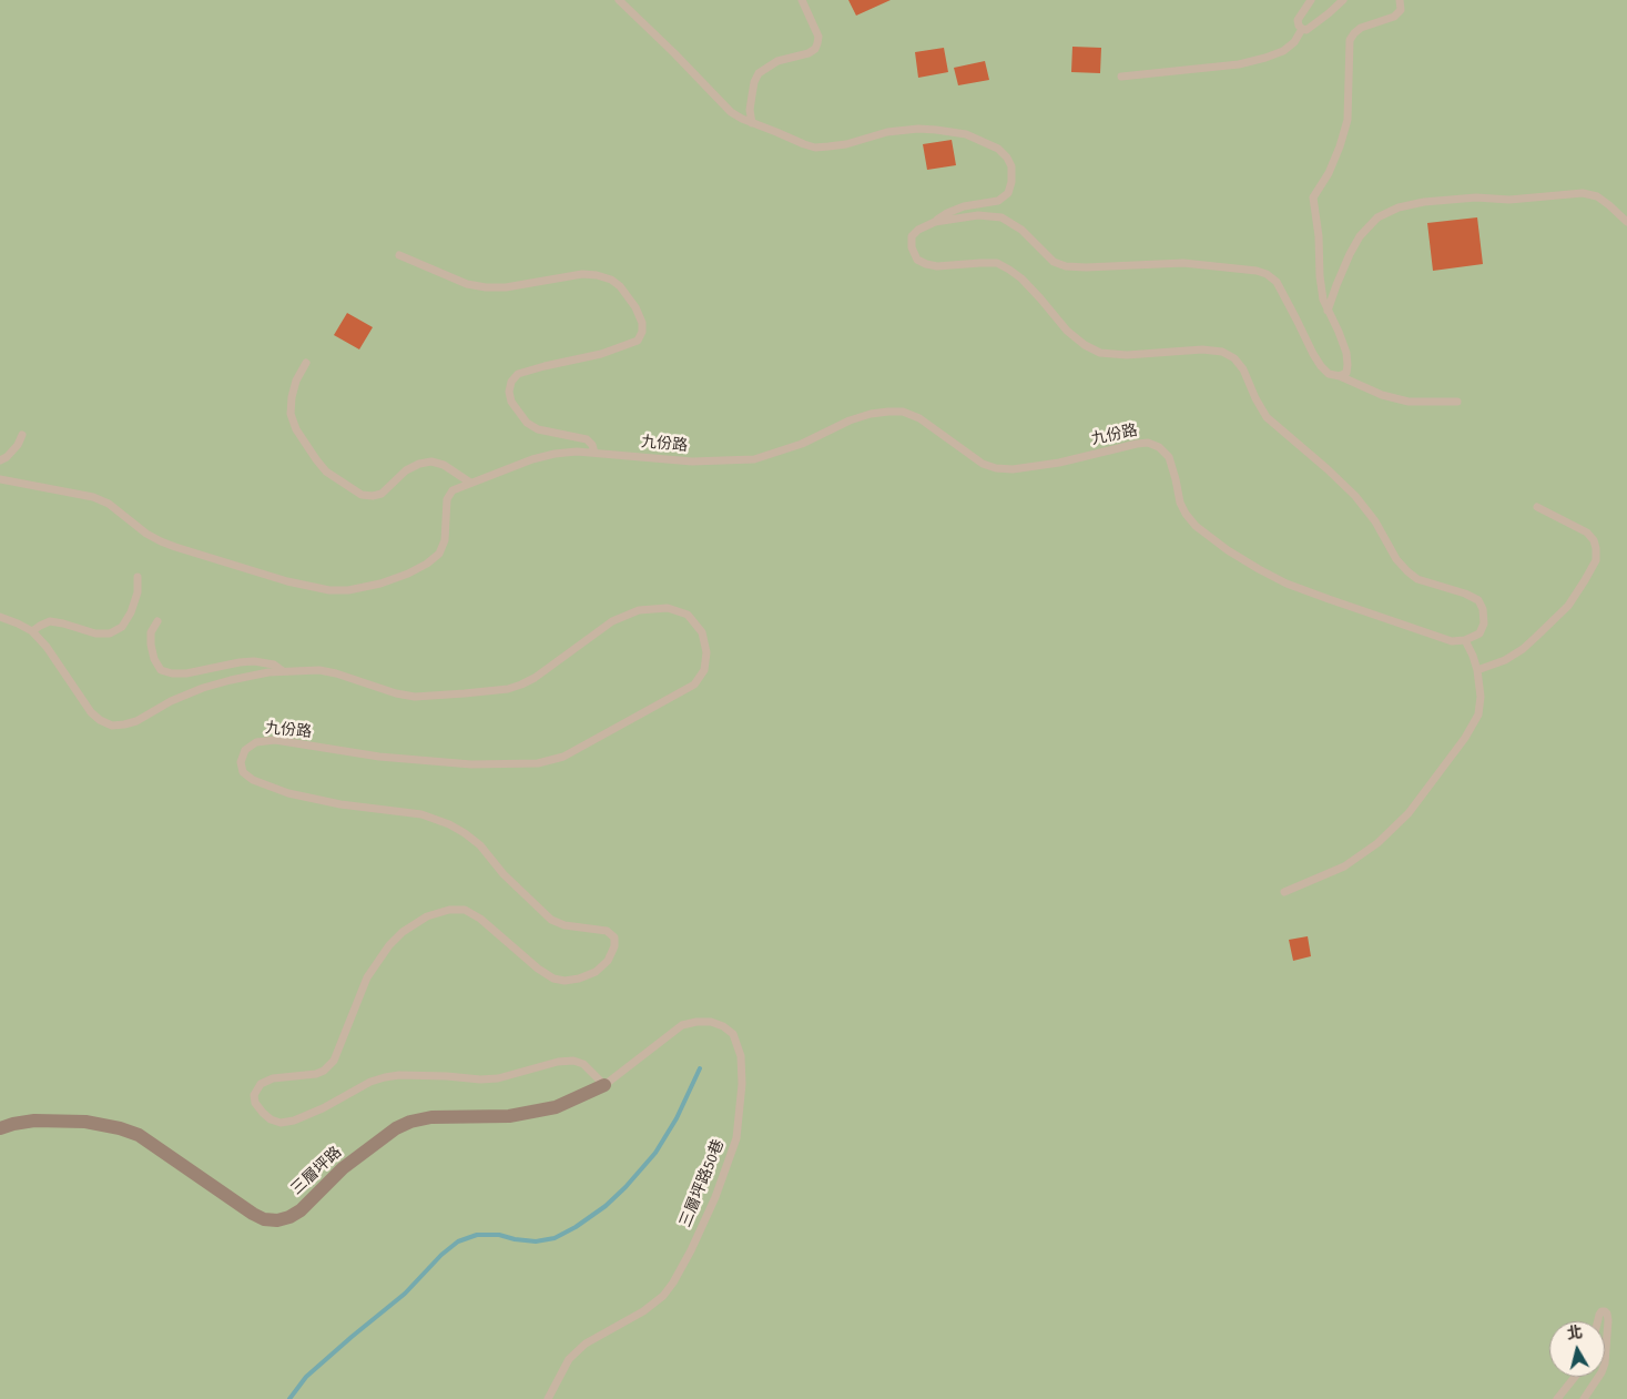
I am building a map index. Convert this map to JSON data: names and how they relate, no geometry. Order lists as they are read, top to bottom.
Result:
{
  "streets": {
    "street": ["三層坪路"],
    "lane": ["九份路", "三層坪路50巷"]
  },
  "crossings": [
    ["九份路", "三層坪路"],
    ["九份路", "三層坪路50巷"],
    ["三層坪路", "三層坪路50巷"]
  ],
  "north": "top"
}
